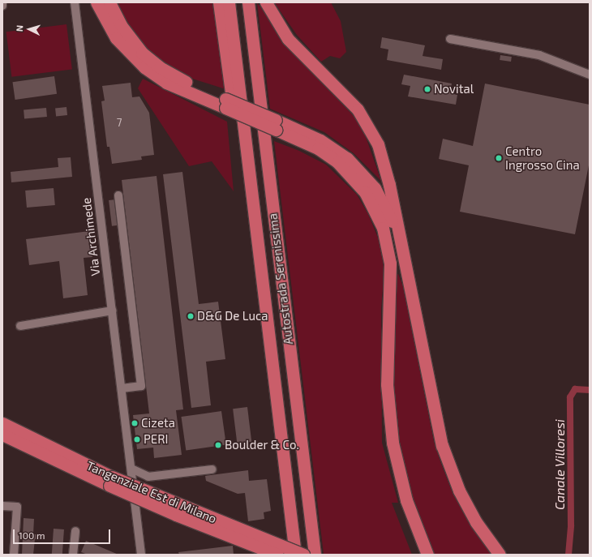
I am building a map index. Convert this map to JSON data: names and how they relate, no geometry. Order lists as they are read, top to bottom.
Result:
{
  "streets": {
    "highway": ["Autostrada Serenissima", "Tangenziale Est di Milano"],
    "street": ["Via Archimede"]
  },
  "water": ["Canale Villoresi"],
  "places": [
    "Novital",
    "Centro Ingrosso Cina",
    "D&G De Luca",
    "Cizeta",
    "PERI",
    "Boulder & Co."
  ],
  "house_numbers": ["7"],
  "scale_bar": "100 m",
  "north": "left"
}
